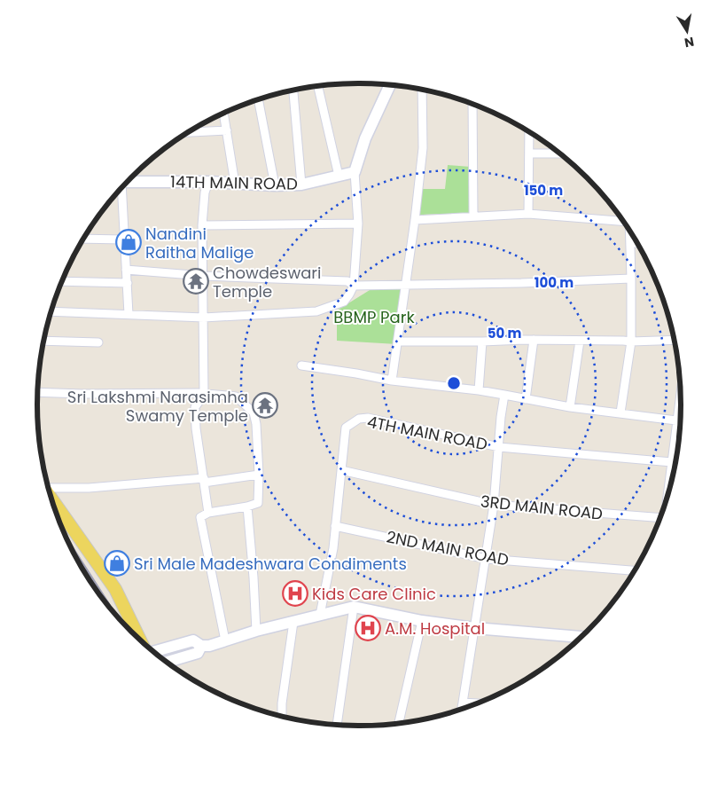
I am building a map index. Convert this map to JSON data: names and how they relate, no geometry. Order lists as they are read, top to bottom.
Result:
{
  "streets": {
    "main road": ["14TH MAIN ROAD"],
    "street": ["4TH MAIN ROAD", "3RD MAIN ROAD", "2ND MAIN ROAD"]
  },
  "crossings": [
    ["4TH MAIN ROAD", "3RD MAIN ROAD"],
    ["4TH MAIN ROAD", "2ND MAIN ROAD"]
  ],
  "parks": ["BBMP Park"],
  "places": {
    "shop": ["Nandini Raitha Malige", "Sri Male Madeshwara Condiments"],
    "temple": ["Chowdeswari Temple", "Sri Lakshmi Narasimha Swamy Temple"],
    "hospital": ["Kids Care Clinic", "A.M. Hospital"]
  },
  "north": "bottom",
  "rings": ["150 m", "100 m", "50 m"]
}
